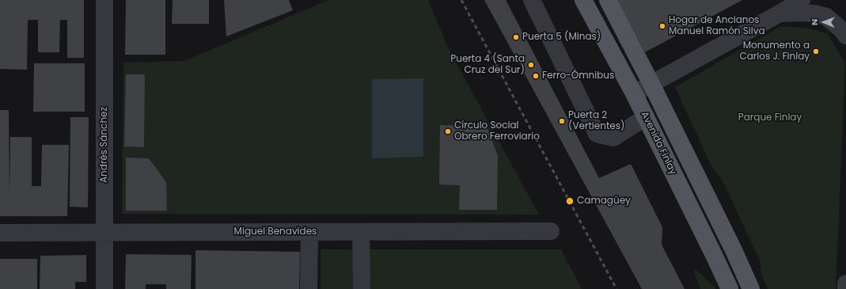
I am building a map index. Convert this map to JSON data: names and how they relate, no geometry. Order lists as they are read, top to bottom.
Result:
{
  "streets": {
    "main road": ["Avenida Finlay"],
    "street": ["Andrés Sánchez", "Miguel Benavides"]
  },
  "crossings": [
    ["Andrés Sánchez", "Miguel Benavides"]
  ],
  "parks": ["Parque Finlay"],
  "places": [
    "Hogar de Ancianos Manuel Ramón Silva",
    "Puerta 5 (Minas)",
    "Monumento a Carlos J. Finlay",
    "Puerta 4 (Santa Cruz del Sur)",
    "Ferro-Ómnibus",
    "Puerta 2 (Vertientes)",
    "Círculo Social Obrero Ferroviario",
    "Camagüey"
  ],
  "north": "left"
}
